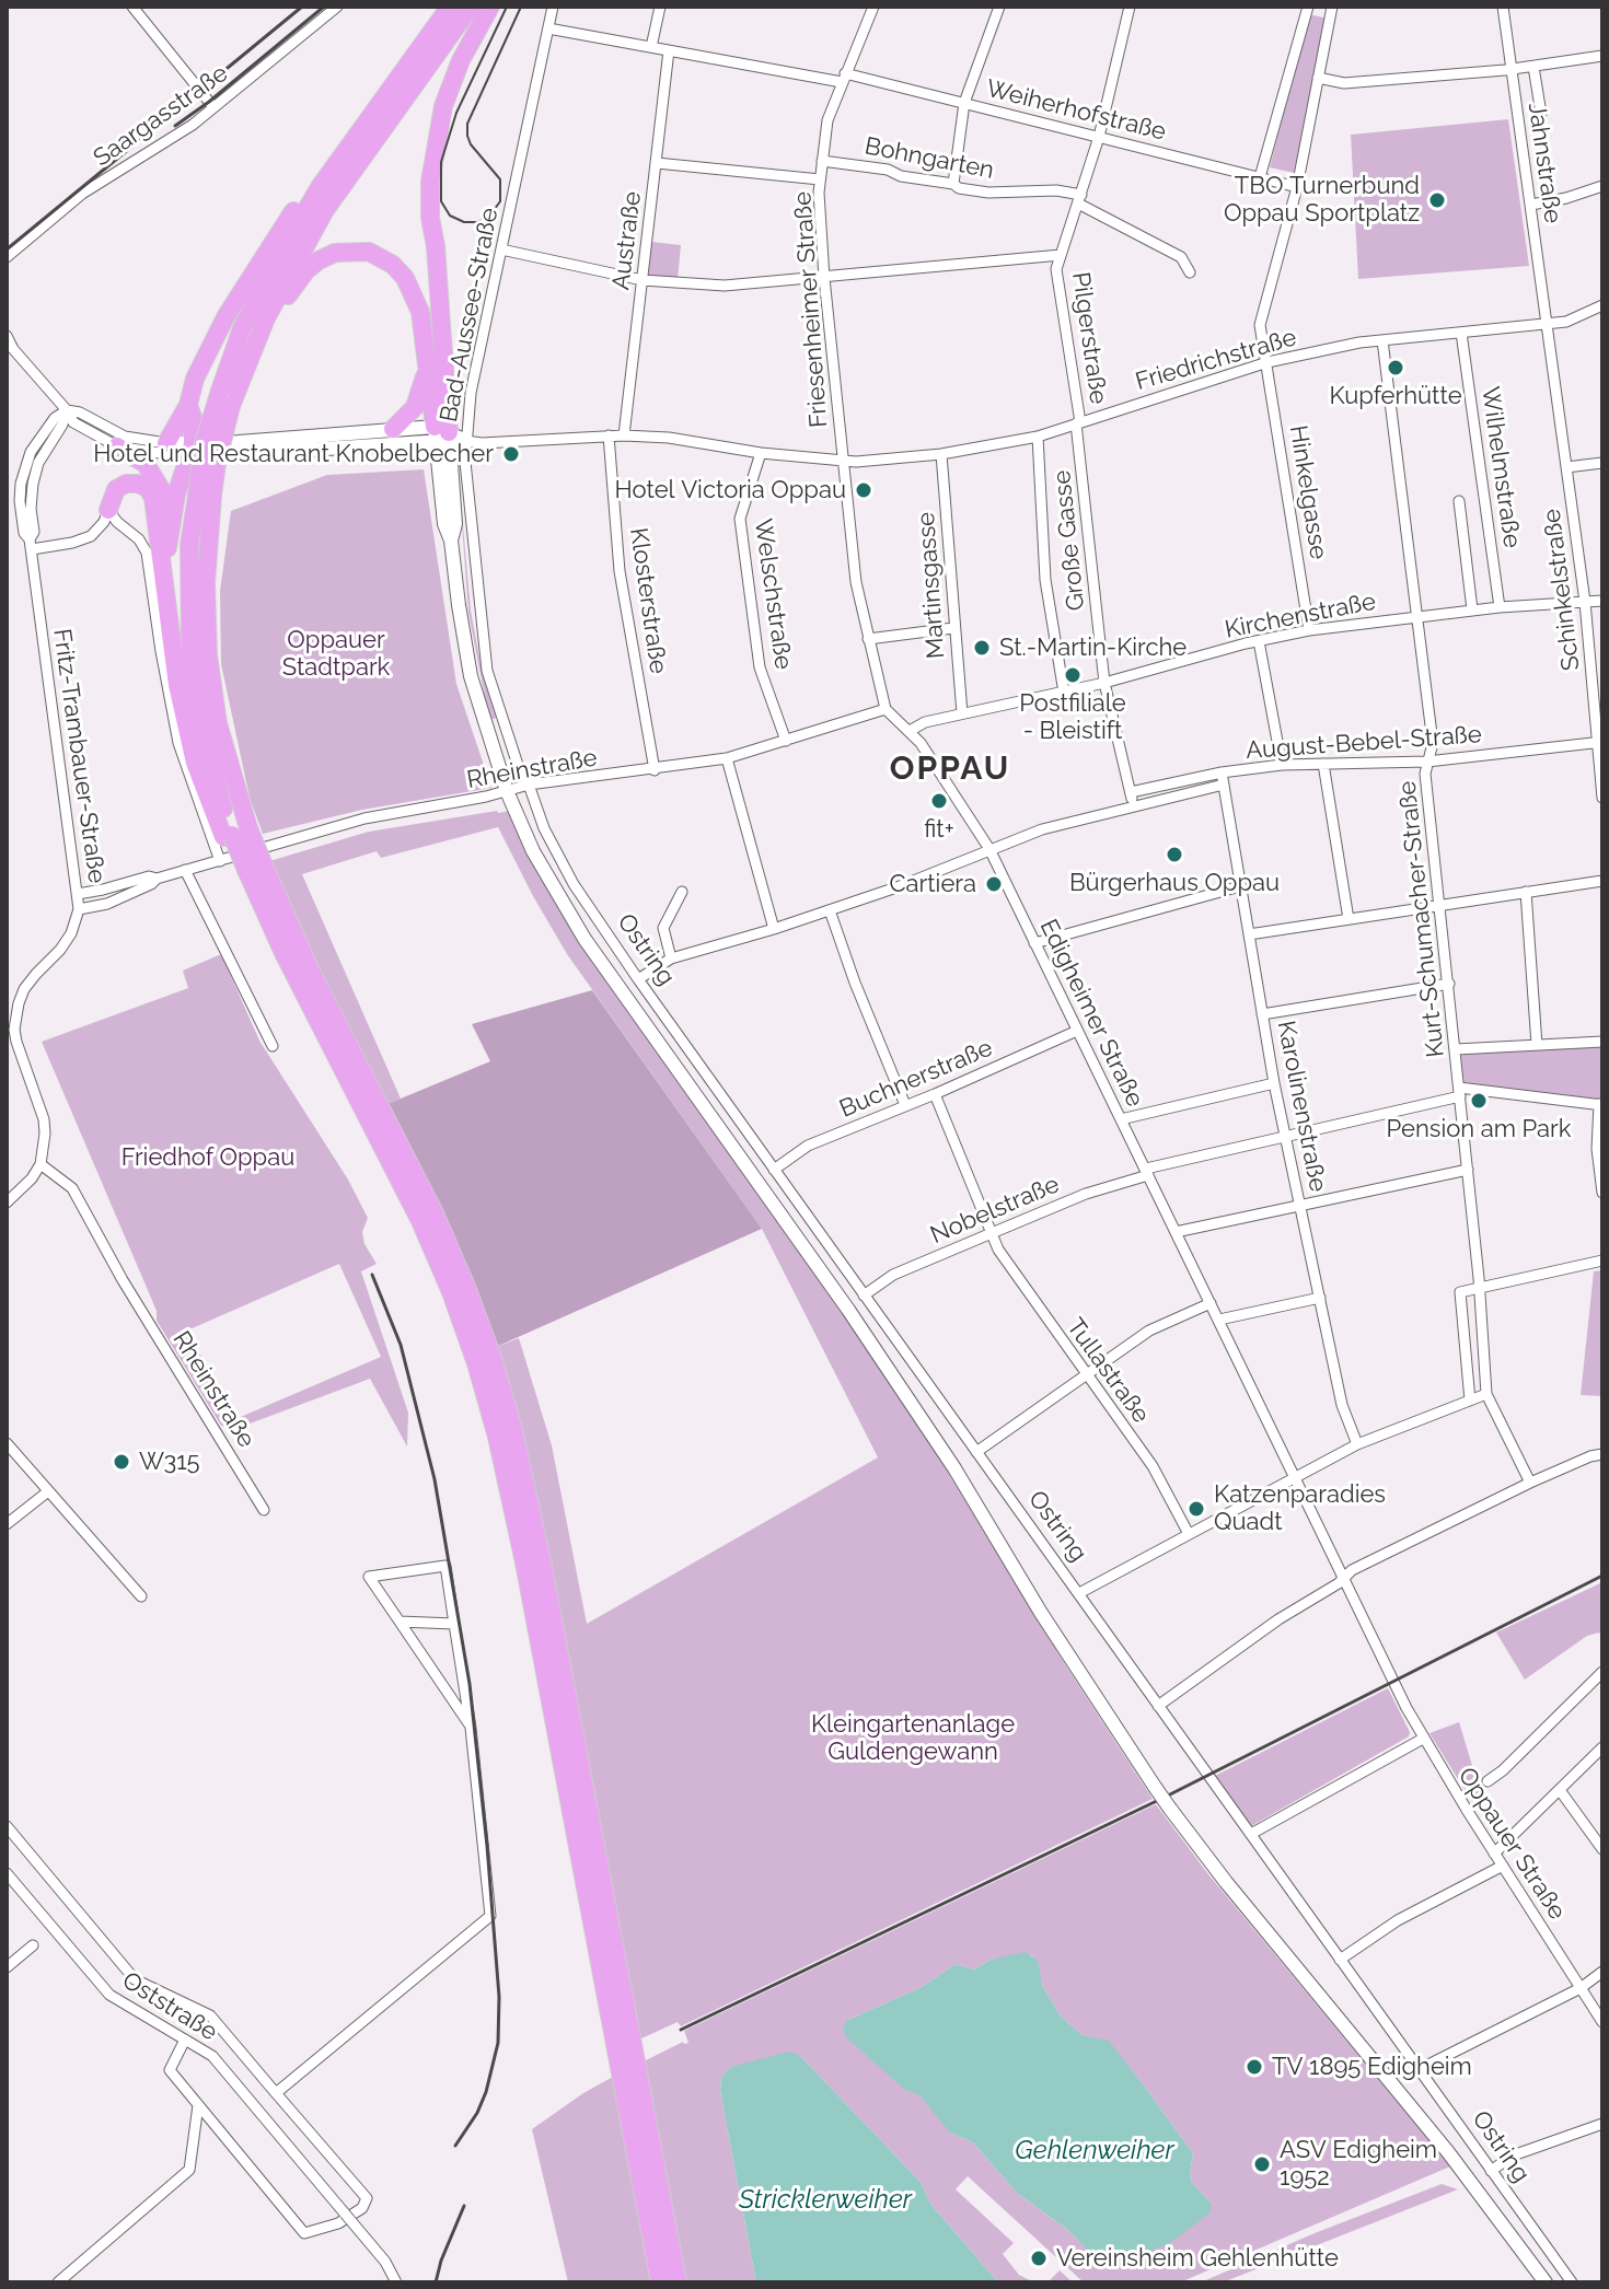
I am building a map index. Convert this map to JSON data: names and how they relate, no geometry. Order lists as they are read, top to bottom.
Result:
{
  "streets": {
    "street": [
      "Weiherhofstraße",
      "Saargasstraße",
      "Bohngarten",
      "Jahnstraße",
      "Austraße",
      "Friesenheimer Straße",
      "Bad-Aussee-Straße",
      "Pilgerstraße",
      "Friedrichstraße",
      "Wilhelmstraße",
      "Hinkelgasse",
      "Große Gasse",
      "Martinsgasse",
      "Schinkelstraße",
      "Welschstraße",
      "Klosterstraße",
      "Kirchenstraße",
      "August-Bebel-Straße",
      "Fritz-Trambauer-Straße",
      "Rheinstraße",
      "Kurt-Schumacher-Straße",
      "Ostring",
      "Edigheimer Straße",
      "Buchnerstraße",
      "Karolinenstraße",
      "Nobelstraße",
      "Tullastraße",
      "Oppauer Straße",
      "Oststraße"
    ]
  },
  "crossings": [
    ["Weiherhofstraße", "Austraße"],
    ["Weiherhofstraße", "Friesenheimer Straße"],
    ["Weiherhofstraße", "Bad-Aussee-Straße"],
    ["Weiherhofstraße", "Pilgerstraße"],
    ["Weiherhofstraße", "Hinkelgasse"],
    ["Bohngarten", "Friesenheimer Straße"],
    ["Bohngarten", "Pilgerstraße"],
    ["Jahnstraße", "Friedrichstraße"],
    ["Jahnstraße", "Schinkelstraße"],
    ["Austraße", "Friedrichstraße"],
    ["Friesenheimer Straße", "Friedrichstraße"],
    ["Bad-Aussee-Straße", "Friedrichstraße"],
    ["Bad-Aussee-Straße", "Rheinstraße"],
    ["Bad-Aussee-Straße", "Ostring"],
    ["Pilgerstraße", "Friedrichstraße"],
    ["Pilgerstraße", "Große Gasse"],
    ["Friedrichstraße", "Wilhelmstraße"],
    ["Friedrichstraße", "Hinkelgasse"],
    ["Friedrichstraße", "Große Gasse"],
    ["Friedrichstraße", "Martinsgasse"],
    ["Friedrichstraße", "Schinkelstraße"],
    ["Friedrichstraße", "Welschstraße"],
    ["Friedrichstraße", "Klosterstraße"],
    ["Friedrichstraße", "Kurt-Schumacher-Straße"],
    ["Wilhelmstraße", "Kirchenstraße"],
    ["Hinkelgasse", "Kirchenstraße"],
    ["Große Gasse", "Kirchenstraße"],
    ["Große Gasse", "August-Bebel-Straße"],
    ["Martinsgasse", "Kirchenstraße"],
    ["Schinkelstraße", "Kirchenstraße"],
    ["Schinkelstraße", "August-Bebel-Straße"],
    ["Welschstraße", "Rheinstraße"],
    ["Klosterstraße", "Rheinstraße"],
    ["Kirchenstraße", "Kurt-Schumacher-Straße"],
    ["Kirchenstraße", "Edigheimer Straße"],
    ["August-Bebel-Straße", "Kurt-Schumacher-Straße"],
    ["August-Bebel-Straße", "Ostring"],
    ["August-Bebel-Straße", "Edigheimer Straße"],
    ["August-Bebel-Straße", "Karolinenstraße"],
    ["Fritz-Trambauer-Straße", "Rheinstraße"],
    ["Rheinstraße", "Ostring"],
    ["Rheinstraße", "Edigheimer Straße"],
    ["Kurt-Schumacher-Straße", "Nobelstraße"],
    ["Ostring", "Buchnerstraße"],
    ["Ostring", "Nobelstraße"],
    ["Edigheimer Straße", "Buchnerstraße"],
    ["Edigheimer Straße", "Nobelstraße"],
    ["Edigheimer Straße", "Oppauer Straße"],
    ["Buchnerstraße", "Tullastraße"],
    ["Karolinenstraße", "Nobelstraße"],
    ["Nobelstraße", "Tullastraße"]
  ],
  "districts": ["OPPAU"],
  "water": ["Gehlenweiher", "Stricklerweiher"],
  "parks": ["Oppauer Stadtpark", "Friedhof Oppau", "Kleingartenanlage Guldengewann"],
  "places": [
    "TBO Turnerbund Oppau Sportplatz",
    "Kupferhütte",
    "Hotel und Restaurant Knobelbecher",
    "Hotel Victoria Oppau",
    "St.-Martin-Kirche",
    "Postfiliale - Bleistift",
    "fit+",
    "Bürgerhaus Oppau",
    "Cartiera",
    "Pension am Park",
    "W315",
    "Katzenparadies Quadt",
    "TV 1895 Edigheim",
    "ASV Edigheim 1952",
    "Vereinsheim Gehlenhütte"
  ]
}
